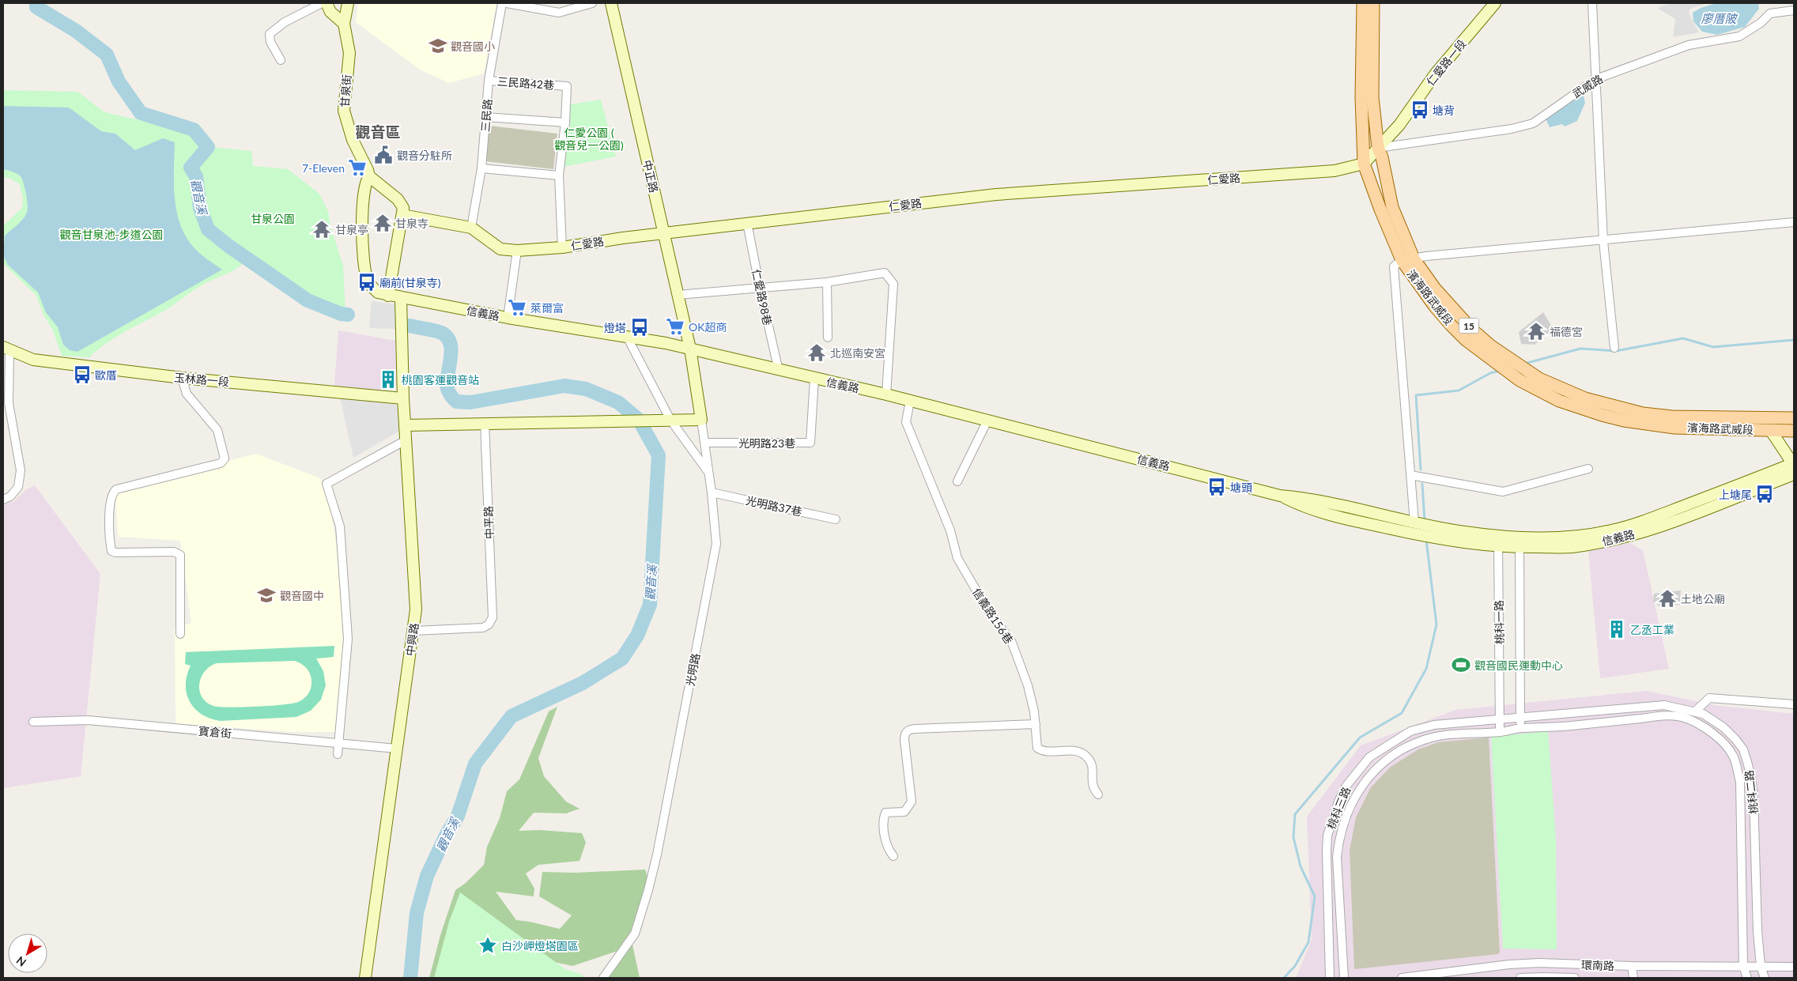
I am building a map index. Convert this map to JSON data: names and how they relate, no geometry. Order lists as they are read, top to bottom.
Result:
{
  "streets": {
    "main road": ["濱海路武威段", "15"],
    "street": [
      "仁愛路一段",
      "三民路42巷",
      "武威路",
      "甘泉街",
      "三民路",
      "中正路",
      "仁愛路",
      "仁愛路98巷",
      "信義路",
      "玉林路一段",
      "光明路23巷",
      "光明路37巷",
      "中平路",
      "信義路156巷",
      "桃科一路",
      "中興路",
      "光明路",
      "寶倉街",
      "桃科二路",
      "桃科三路",
      "環南路"
    ]
  },
  "crossings": [
    ["仁愛路一段", "武威路"],
    ["仁愛路一段", "濱海路武威段"],
    ["三民路42巷", "三民路"],
    ["三民路42巷", "仁愛路"],
    ["武威路", "濱海路武威段"],
    ["甘泉街", "仁愛路"],
    ["三民路", "仁愛路"],
    ["中正路", "仁愛路"],
    ["中正路", "信義路"],
    ["中正路", "光明路"],
    ["仁愛路", "仁愛路98巷"],
    ["仁愛路", "濱海路武威段"],
    ["仁愛路98巷", "信義路"],
    ["信義路", "光明路23巷"],
    ["信義路", "信義路156巷"],
    ["信義路", "桃科一路"],
    ["信義路", "中興路"],
    ["信義路", "光明路"],
    ["玉林路一段", "中興路"],
    ["光明路37巷", "光明路"],
    ["中平路", "中興路"],
    ["桃科一路", "桃科二路"],
    ["桃科一路", "桃科三路"],
    ["中興路", "寶倉街"],
    ["桃科二路", "桃科三路"],
    ["桃科二路", "環南路"]
  ],
  "districts": ["觀音區"],
  "water": ["廖厝陂", "觀音溪"],
  "parks": ["仁愛公園 ( 觀音兒一公園)", "甘泉公園", "觀音甘泉池-步道公園"],
  "places": {
    "school or university": ["觀音國小", "觀音國中"],
    "bus stop": [
      "塘背",
      "廟前(甘泉寺)",
      "燈塔",
      "歐厝",
      "塘頭",
      "上塘尾"
    ],
    "public building": ["觀音分駐所"],
    "supermarket": ["7-Eleven", "萊爾富", "OK超商"],
    "temple": [
      "甘泉寺",
      "甘泉亭",
      "福德宮",
      "北巡南安宮",
      "土地公廟"
    ],
    "building": ["桃園客運觀音站", "乙丞工業"],
    "sports": ["觀音國民運動中心"],
    "place": ["白沙岬燈塔園區"]
  },
  "north": "bottom left"
}
